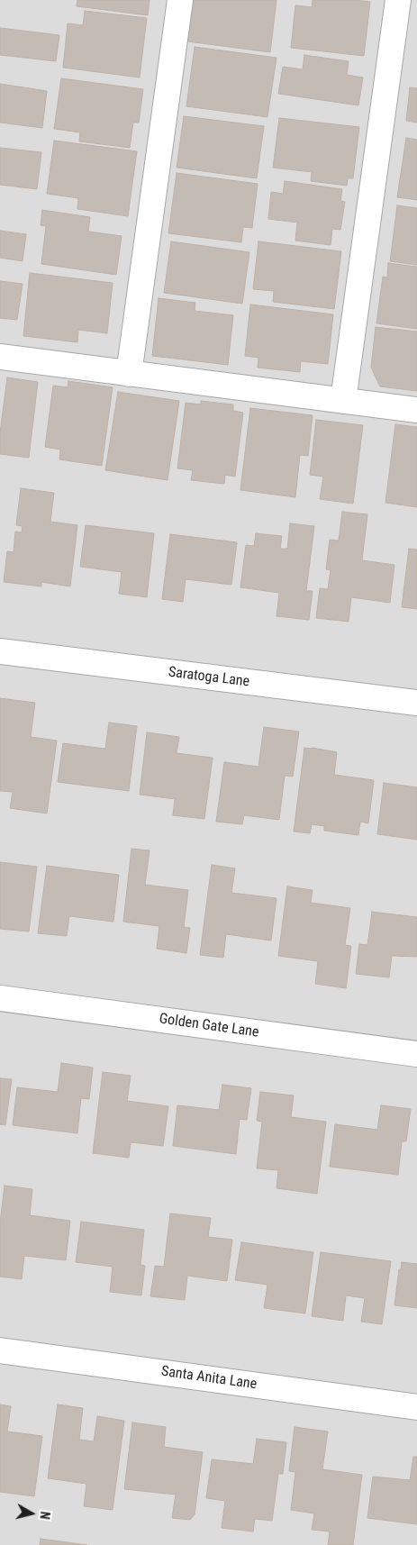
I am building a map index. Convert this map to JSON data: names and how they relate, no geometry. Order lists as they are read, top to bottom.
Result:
{
  "streets": {
    "street": ["Saratoga Lane", "Golden Gate Lane", "Santa Anita Lane"]
  },
  "north": "right"
}
